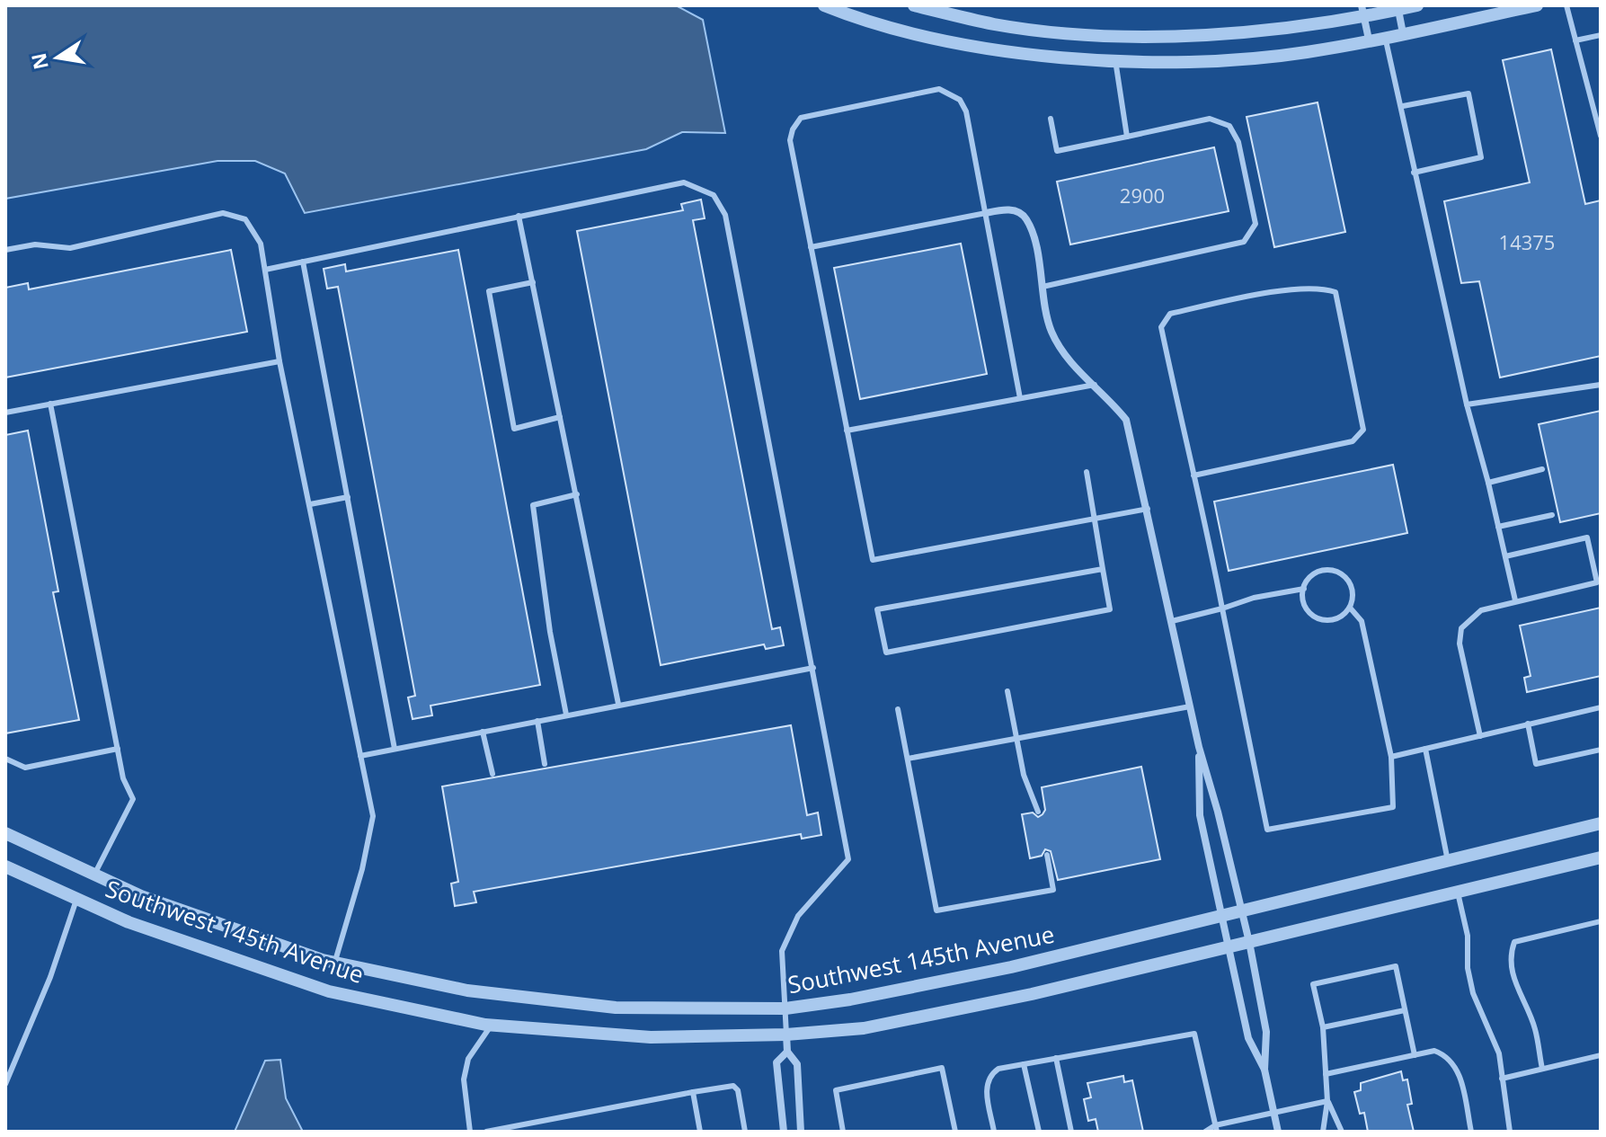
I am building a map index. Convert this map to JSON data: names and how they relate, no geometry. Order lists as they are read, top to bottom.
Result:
{
  "streets": {
    "street": ["Southwest 145th Avenue"]
  },
  "house_numbers": ["2900", "14375"],
  "north": "left"
}
